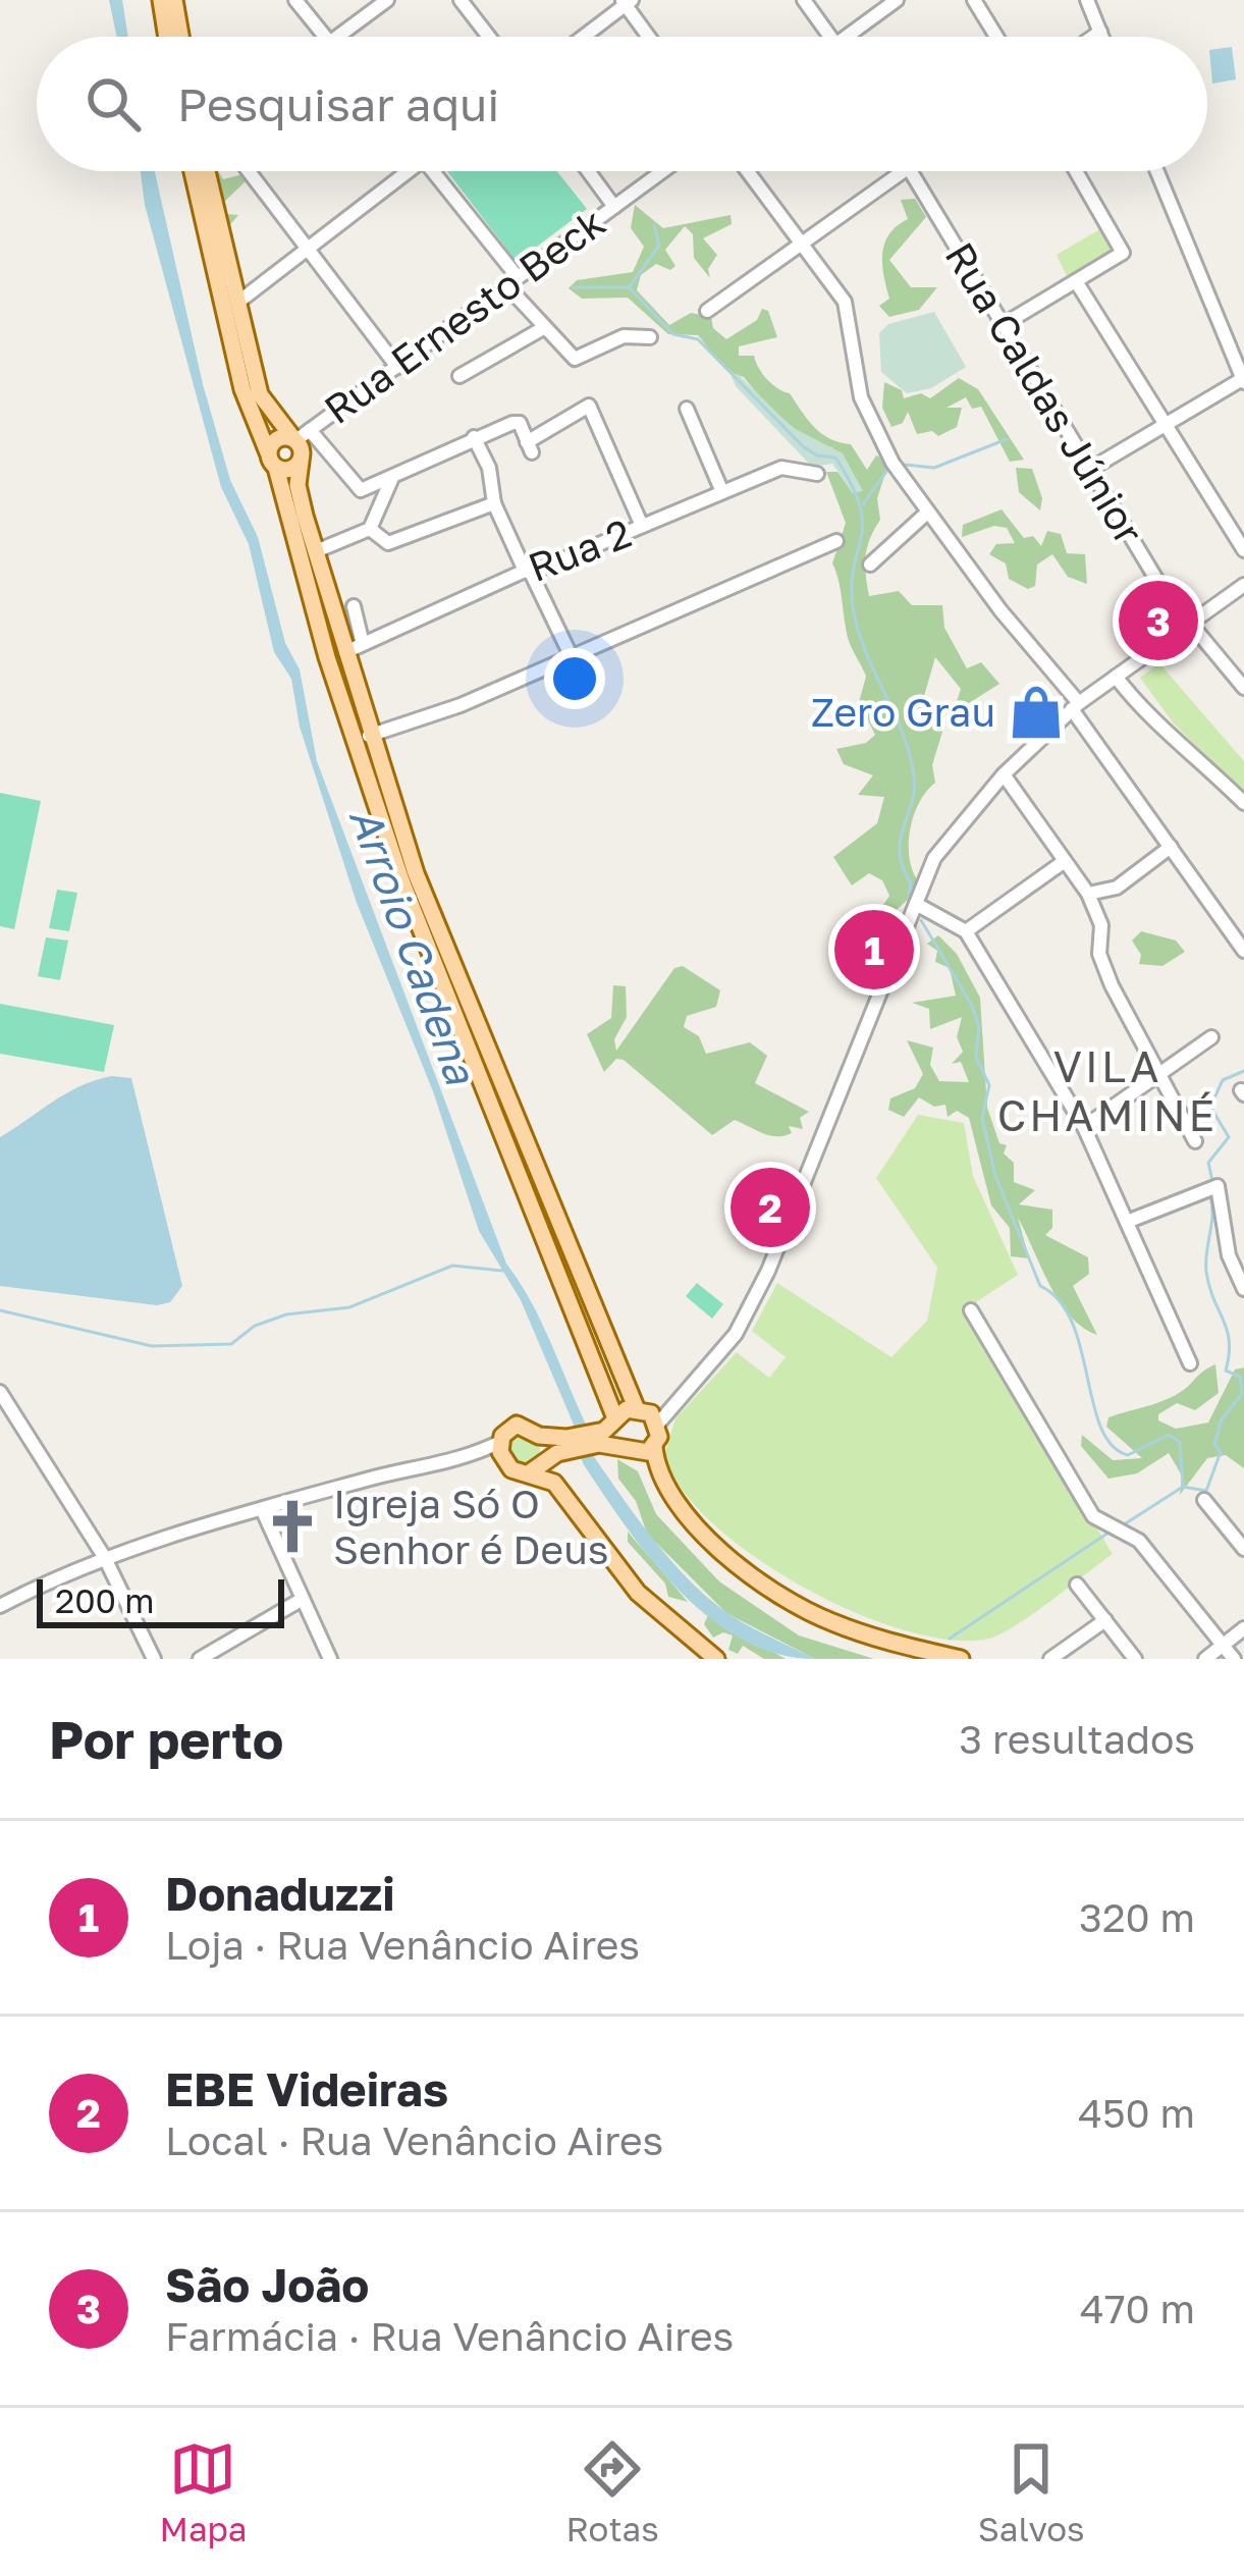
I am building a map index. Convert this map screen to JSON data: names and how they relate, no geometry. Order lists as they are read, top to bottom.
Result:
{
  "streets": {
    "street": ["Rua Ernesto Beck", "Rua Caldas Júnior", "Rua 2"]
  },
  "districts": ["VILA CHAMINÉ"],
  "water": ["Arroio Cadena"],
  "places": {
    "shop": ["Zero Grau"],
    "church": ["Igreja Só O Senhor é Deus"]
  },
  "scale_bar": "200 m",
  "page": {
    "search": "Pesquisar aqui",
    "pins": ["3", "1", "2"],
    "scale": "200 m",
    "heading": ["Por perto", "3 resultados"],
    "list": [
      {
        "mark": "1",
        "name": "Donaduzzi",
        "note": "Loja · Rua Venâncio Aires",
        "value": "320 m"
      },
      {
        "mark": "2",
        "name": "EBE Videiras",
        "note": "Local · Rua Venâncio Aires",
        "value": "450 m"
      },
      {
        "mark": "3",
        "name": "São João",
        "note": "Farmácia · Rua Venâncio Aires",
        "value": "470 m"
      }
    ],
    "nav": ["Mapa", "Rotas", "Salvos"]
  }
}
